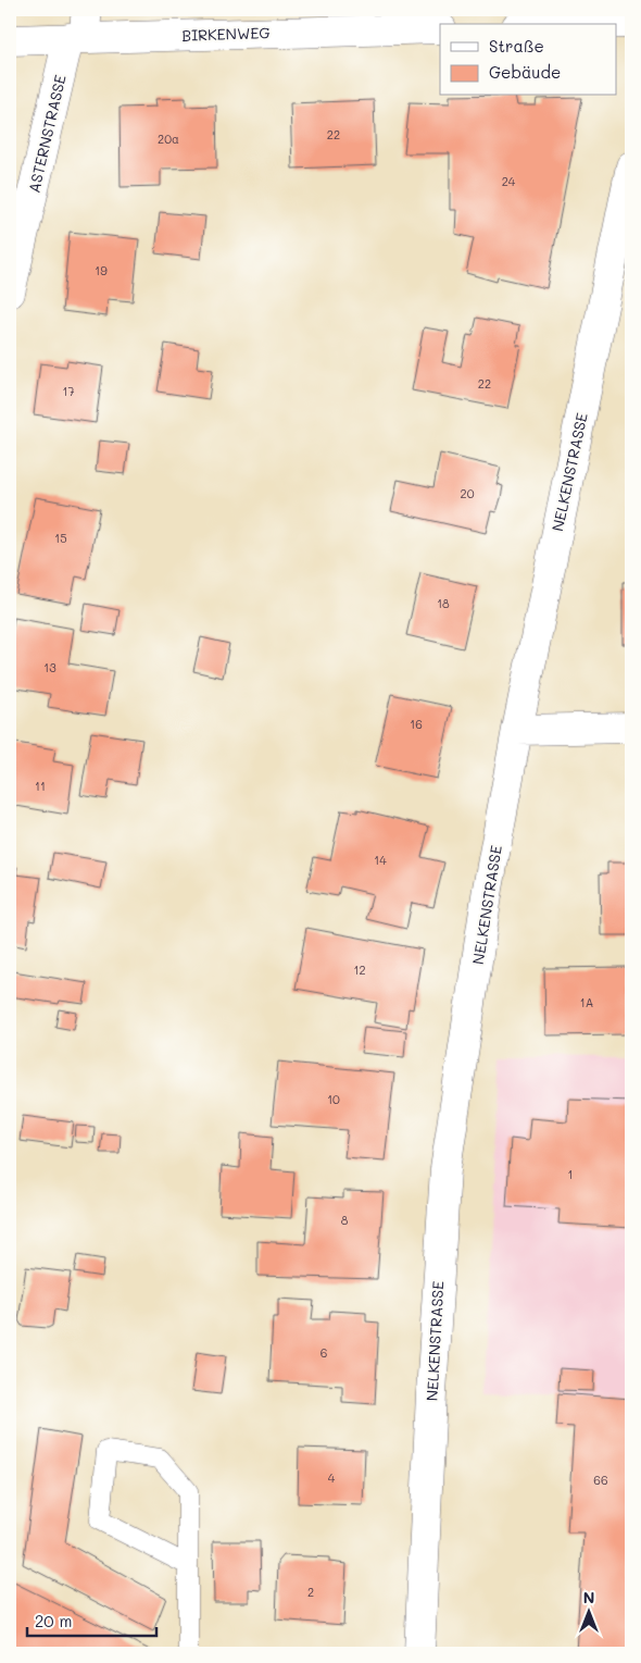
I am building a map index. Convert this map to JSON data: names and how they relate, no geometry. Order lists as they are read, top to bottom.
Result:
{
  "streets": {
    "street": ["BIRKENWEG", "ASTERNSTRASSE", "NELKENSTRASSE"]
  },
  "crossings": [
    ["BIRKENWEG", "ASTERNSTRASSE"]
  ],
  "house_numbers": [
    "22",
    "20a",
    "24",
    "19",
    "22",
    "17",
    "20",
    "15",
    "18",
    "13",
    "16",
    "11",
    "14",
    "12",
    "1A",
    "10",
    "1",
    "8",
    "6",
    "4",
    "66",
    "2"
  ],
  "legend": ["Straße", "Gebäude"],
  "scale_bar": "20 m",
  "north": "top"
}
